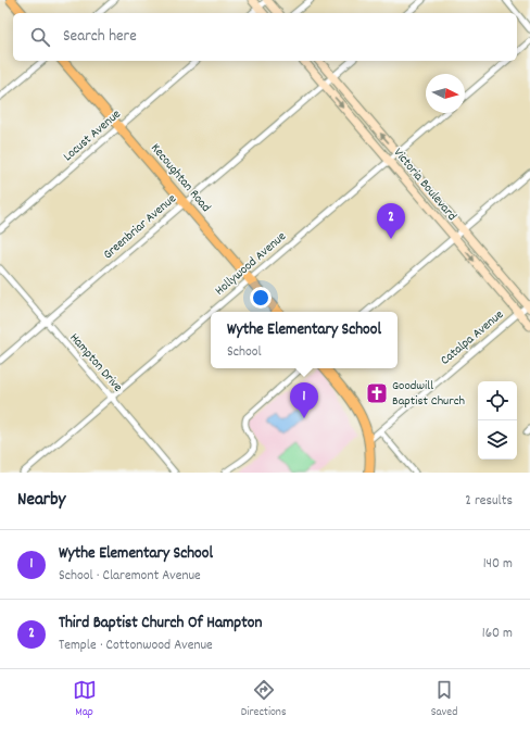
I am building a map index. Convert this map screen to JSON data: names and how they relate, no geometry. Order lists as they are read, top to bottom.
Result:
{
  "streets": {
    "main road": ["Kecoughtan Road", "Victoria Boulevard"],
    "street": [
      "Locust Avenue",
      "Greenbriar Avenue",
      "Hollywood Avenue",
      "Catalpa Avenue",
      "Hampton Drive"
    ]
  },
  "crossings": [
    ["Locust Avenue", "Kecoughtan Road"],
    ["Kecoughtan Road", "Greenbriar Avenue"],
    ["Kecoughtan Road", "Hollywood Avenue"],
    ["Victoria Boulevard", "Greenbriar Avenue"],
    ["Victoria Boulevard", "Hollywood Avenue"],
    ["Victoria Boulevard", "Catalpa Avenue"],
    ["Greenbriar Avenue", "Hampton Drive"],
    ["Hollywood Avenue", "Hampton Drive"]
  ],
  "places": {
    "church": ["Goodwill Baptist Church"]
  },
  "north": "right",
  "page": {
    "search": "Search here",
    "pins": ["2", "1"],
    "popup": ["Wythe Elementary School", "School"],
    "heading": ["Nearby", "2 results"],
    "list": [
      {
        "mark": "1",
        "name": "Wythe Elementary School",
        "note": "School · Claremont Avenue",
        "value": "140 m"
      },
      {
        "mark": "2",
        "name": "Third Baptist Church Of Hampton",
        "note": "Temple · Cottonwood Avenue",
        "value": "160 m"
      }
    ],
    "nav": ["Map", "Directions", "Saved"]
  }
}
